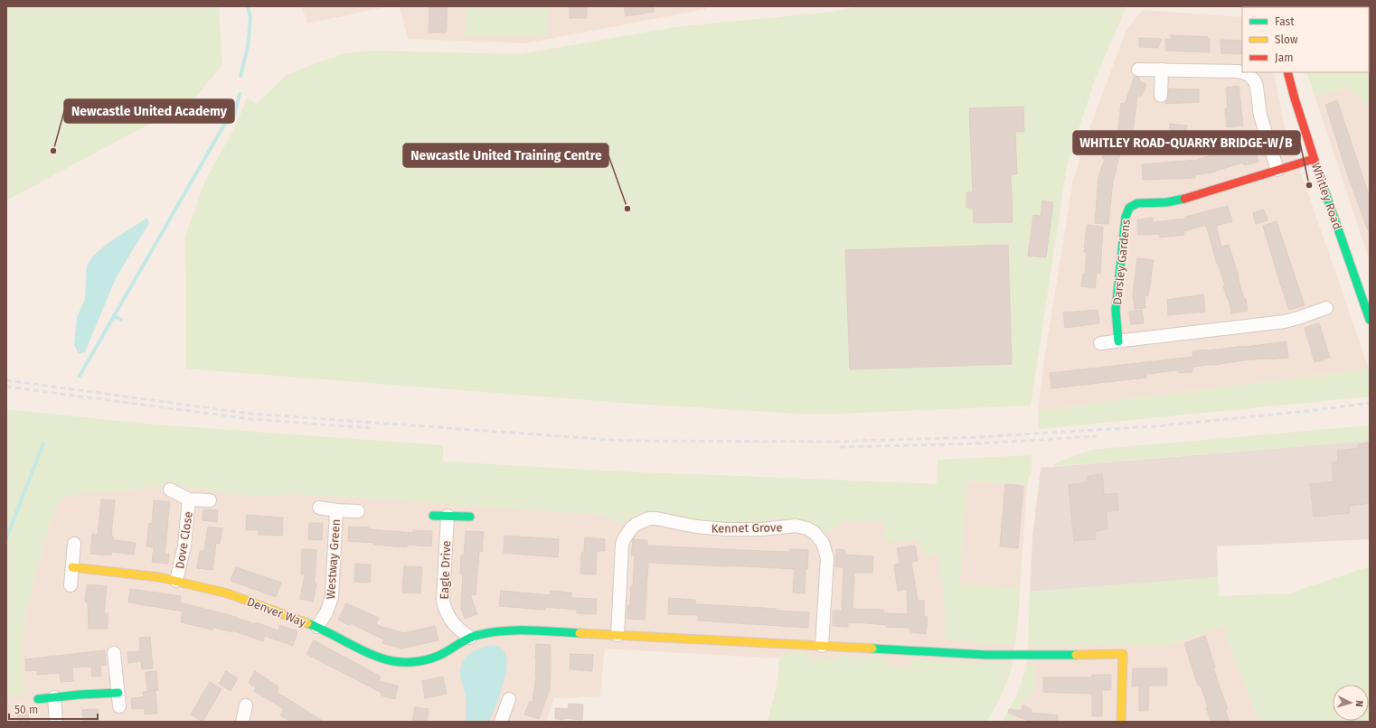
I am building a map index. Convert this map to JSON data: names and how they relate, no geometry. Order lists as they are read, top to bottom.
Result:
{
  "streets": {
    "street": [
      "Whitley Road",
      "Darsley Gardens",
      "Kennet Grove",
      "Dove Close",
      "Westway Green",
      "Eagle Drive",
      "Denver Way"
    ]
  },
  "crossings": [
    ["Whitley Road", "Darsley Gardens"],
    ["Kennet Grove", "Denver Way"],
    ["Dove Close", "Denver Way"],
    ["Westway Green", "Denver Way"],
    ["Eagle Drive", "Denver Way"]
  ],
  "places": ["Newcastle United Academy", "WHITLEY ROAD-QUARRY BRIDGE-W/B", "Newcastle United Training Centre"],
  "legend": ["Fast", "Slow", "Jam"],
  "scale_bar": "50 m",
  "north": "right"
}
